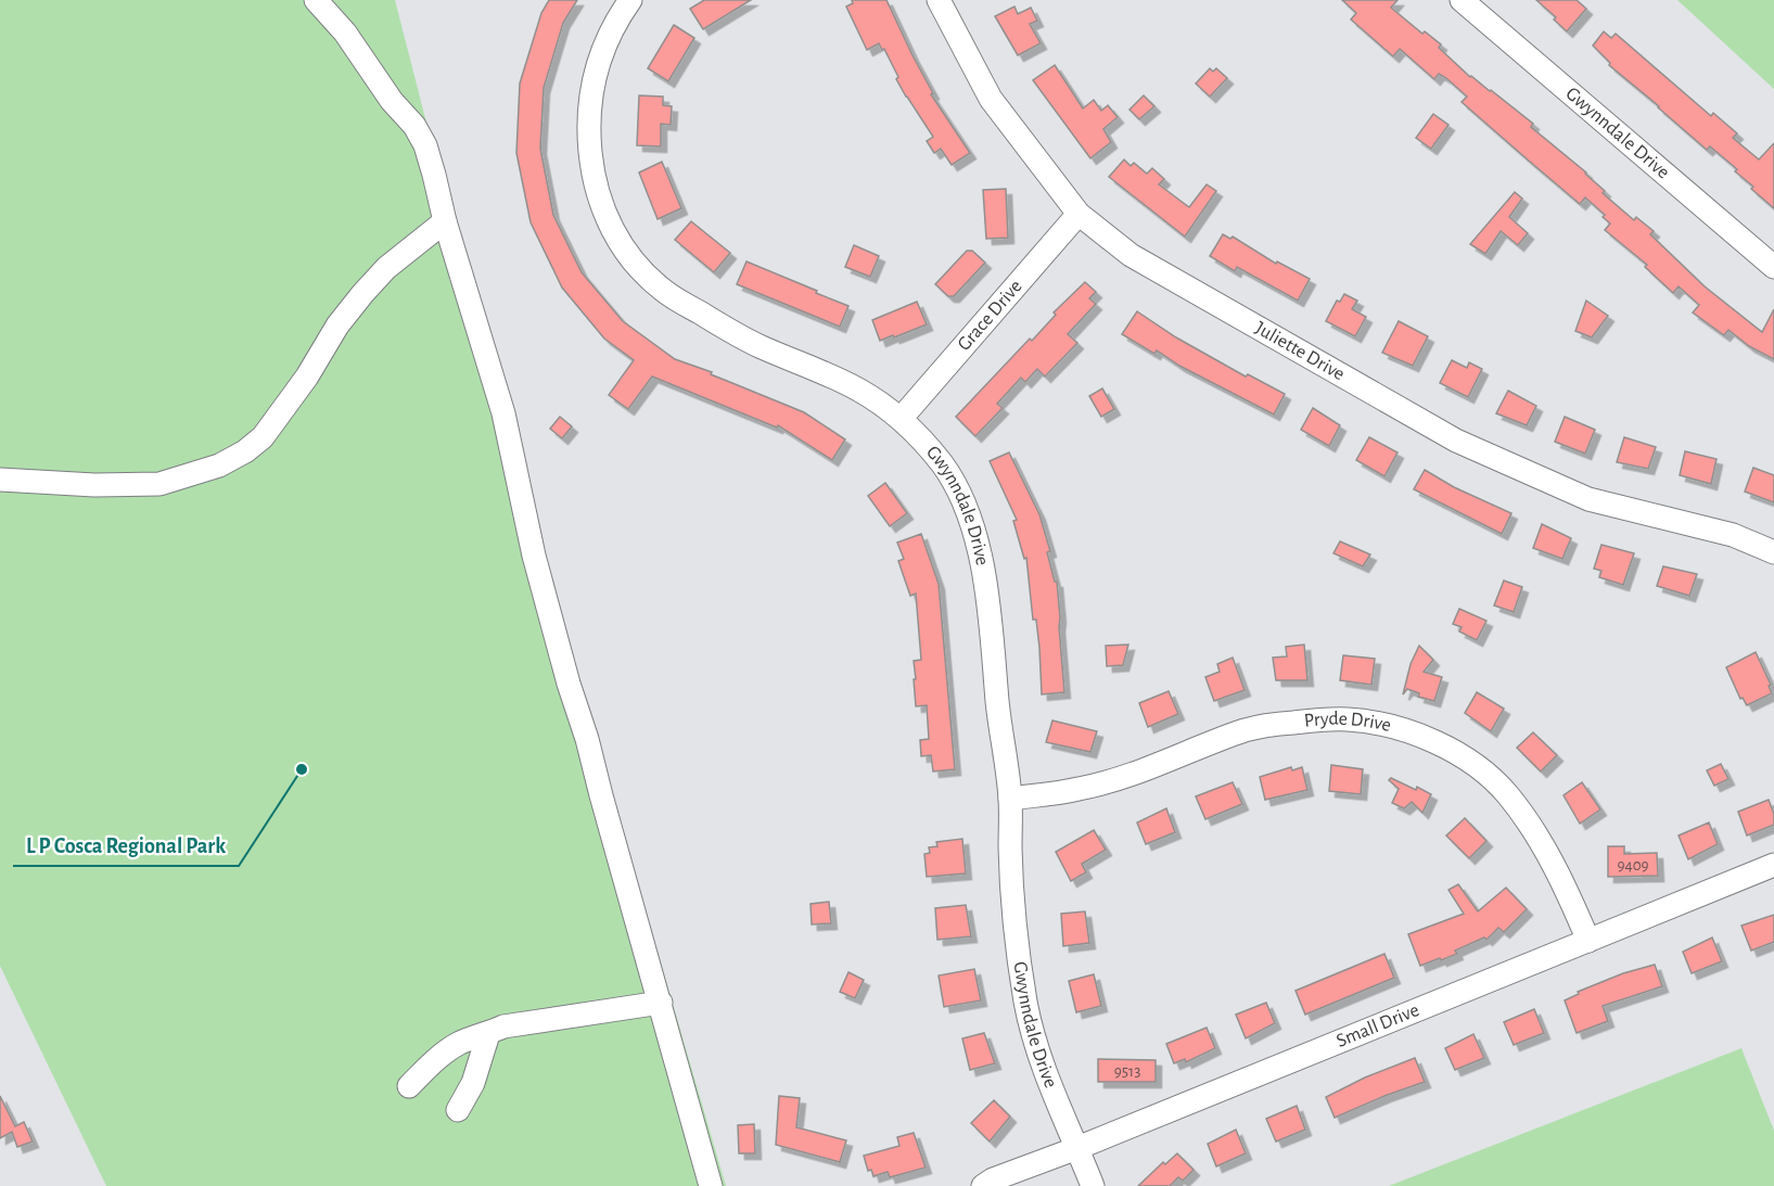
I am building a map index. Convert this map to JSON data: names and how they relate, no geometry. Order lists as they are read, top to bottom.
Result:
{
  "streets": {
    "street": [
      "Gwynndale Drive",
      "Grace Drive",
      "Juliette Drive",
      "Pryde Drive",
      "Small Drive"
    ]
  },
  "crossings": [
    ["Gwynndale Drive", "Grace Drive"],
    ["Gwynndale Drive", "Pryde Drive"],
    ["Gwynndale Drive", "Small Drive"],
    ["Grace Drive", "Juliette Drive"],
    ["Pryde Drive", "Small Drive"]
  ],
  "places": ["L P Cosca Regional Park"],
  "house_numbers": ["9409", "9513"]
}
